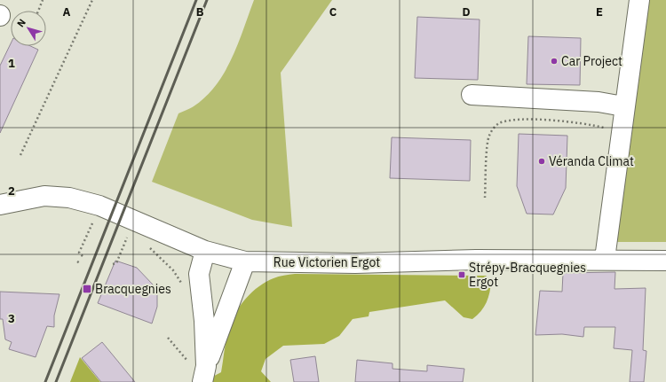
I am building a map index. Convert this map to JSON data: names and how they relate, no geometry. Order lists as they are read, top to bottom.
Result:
{
  "streets": {
    "street": ["Rue Victorien Ergot"]
  },
  "places": {
    "other": ["Car Project", "Véranda Climat"],
    "transit": ["Strépy-Bracquegnies Ergot", "Bracquegnies"]
  },
  "north": "top left",
  "grid": {
    "columns": [
      "A",
      "B",
      "C",
      "D",
      "E"
    ],
    "rows": ["1", "2", "3"]
  }
}
